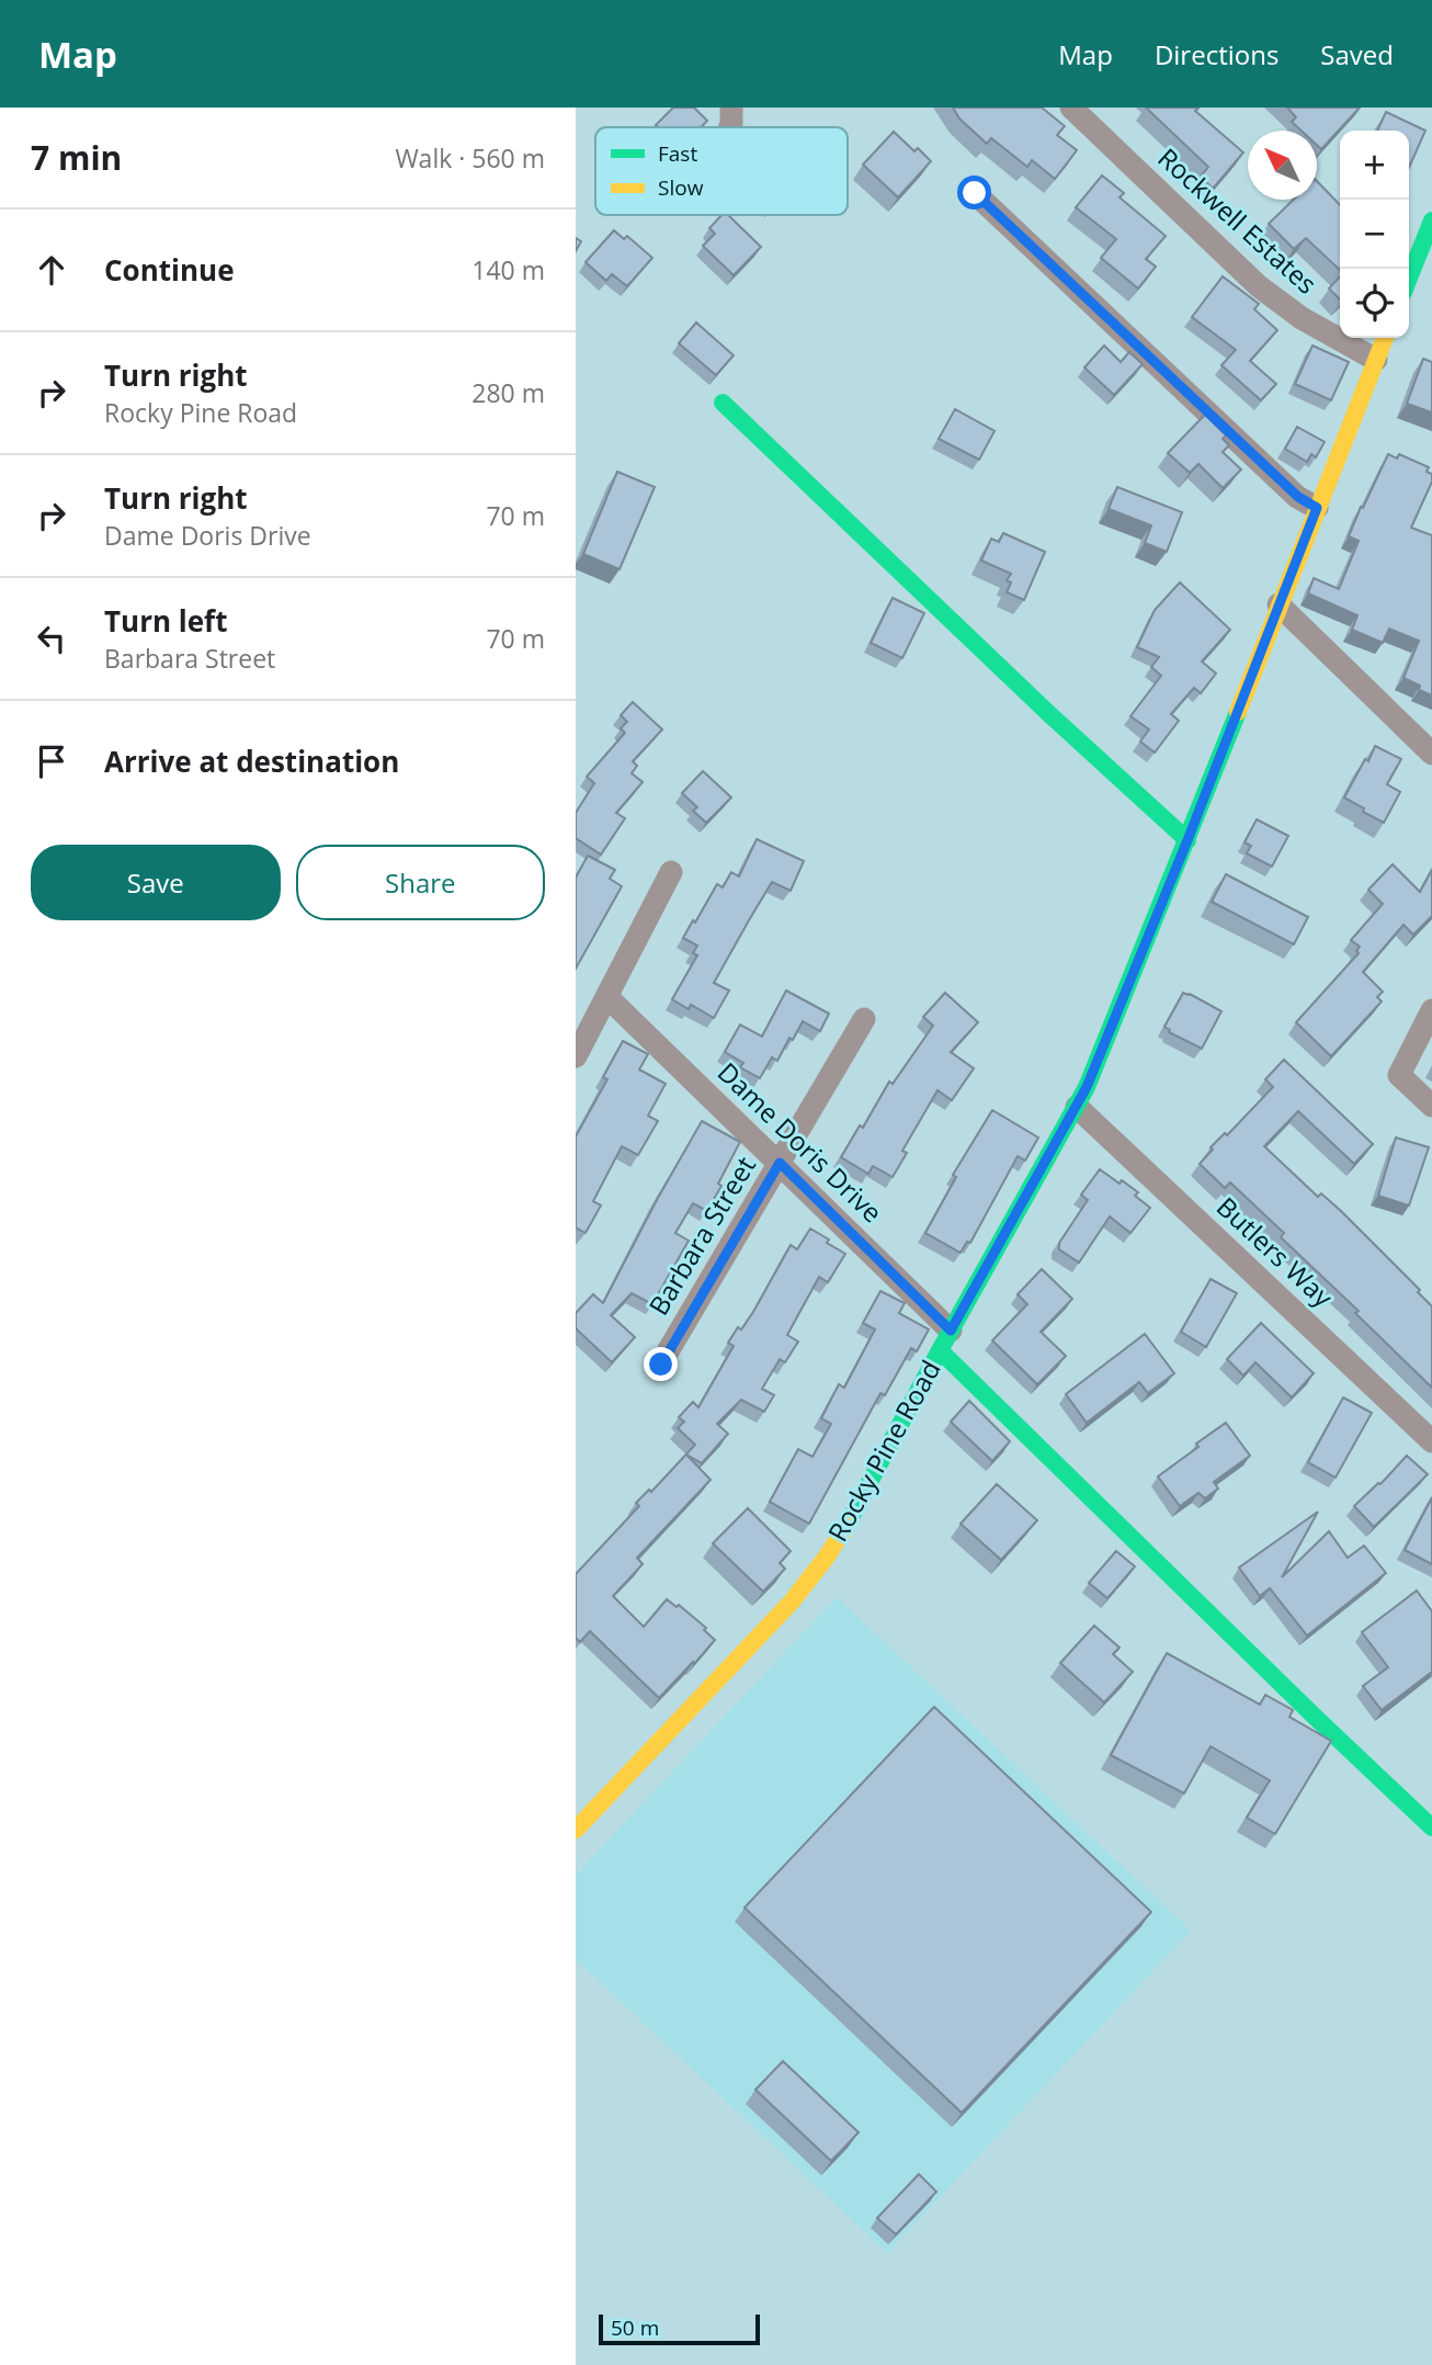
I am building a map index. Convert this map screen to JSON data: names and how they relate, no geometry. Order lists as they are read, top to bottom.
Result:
{
  "streets": {
    "street": [
      "Rockwell Estates",
      "Dame Doris Drive",
      "Barbara Street",
      "Butlers Way",
      "Rocky Pine Road"
    ]
  },
  "crossings": [
    ["Rockwell Estates", "Rocky Pine Road"],
    ["Dame Doris Drive", "Barbara Street"],
    ["Dame Doris Drive", "Rocky Pine Road"],
    ["Butlers Way", "Rocky Pine Road"]
  ],
  "legend": ["Fast", "Slow"],
  "scale_bar": "50 m",
  "north": "top left",
  "page": {
    "header": "Map",
    "nav": ["Map", "Directions", "Saved"],
    "heading": ["7 min", "Walk · 560 m"],
    "map_buttons": ["+", "−"],
    "list": [
      ["Continue", "140 m"],
      ["Turn right", "Rocky Pine Road", "280 m"],
      ["Turn right", "Dame Doris Drive", "70 m"],
      ["Turn left", "Barbara Street", "70 m"],
      "Arrive at destination"
    ],
    "buttons": ["Save", "Share"],
    "scale": "50 m"
  }
}
